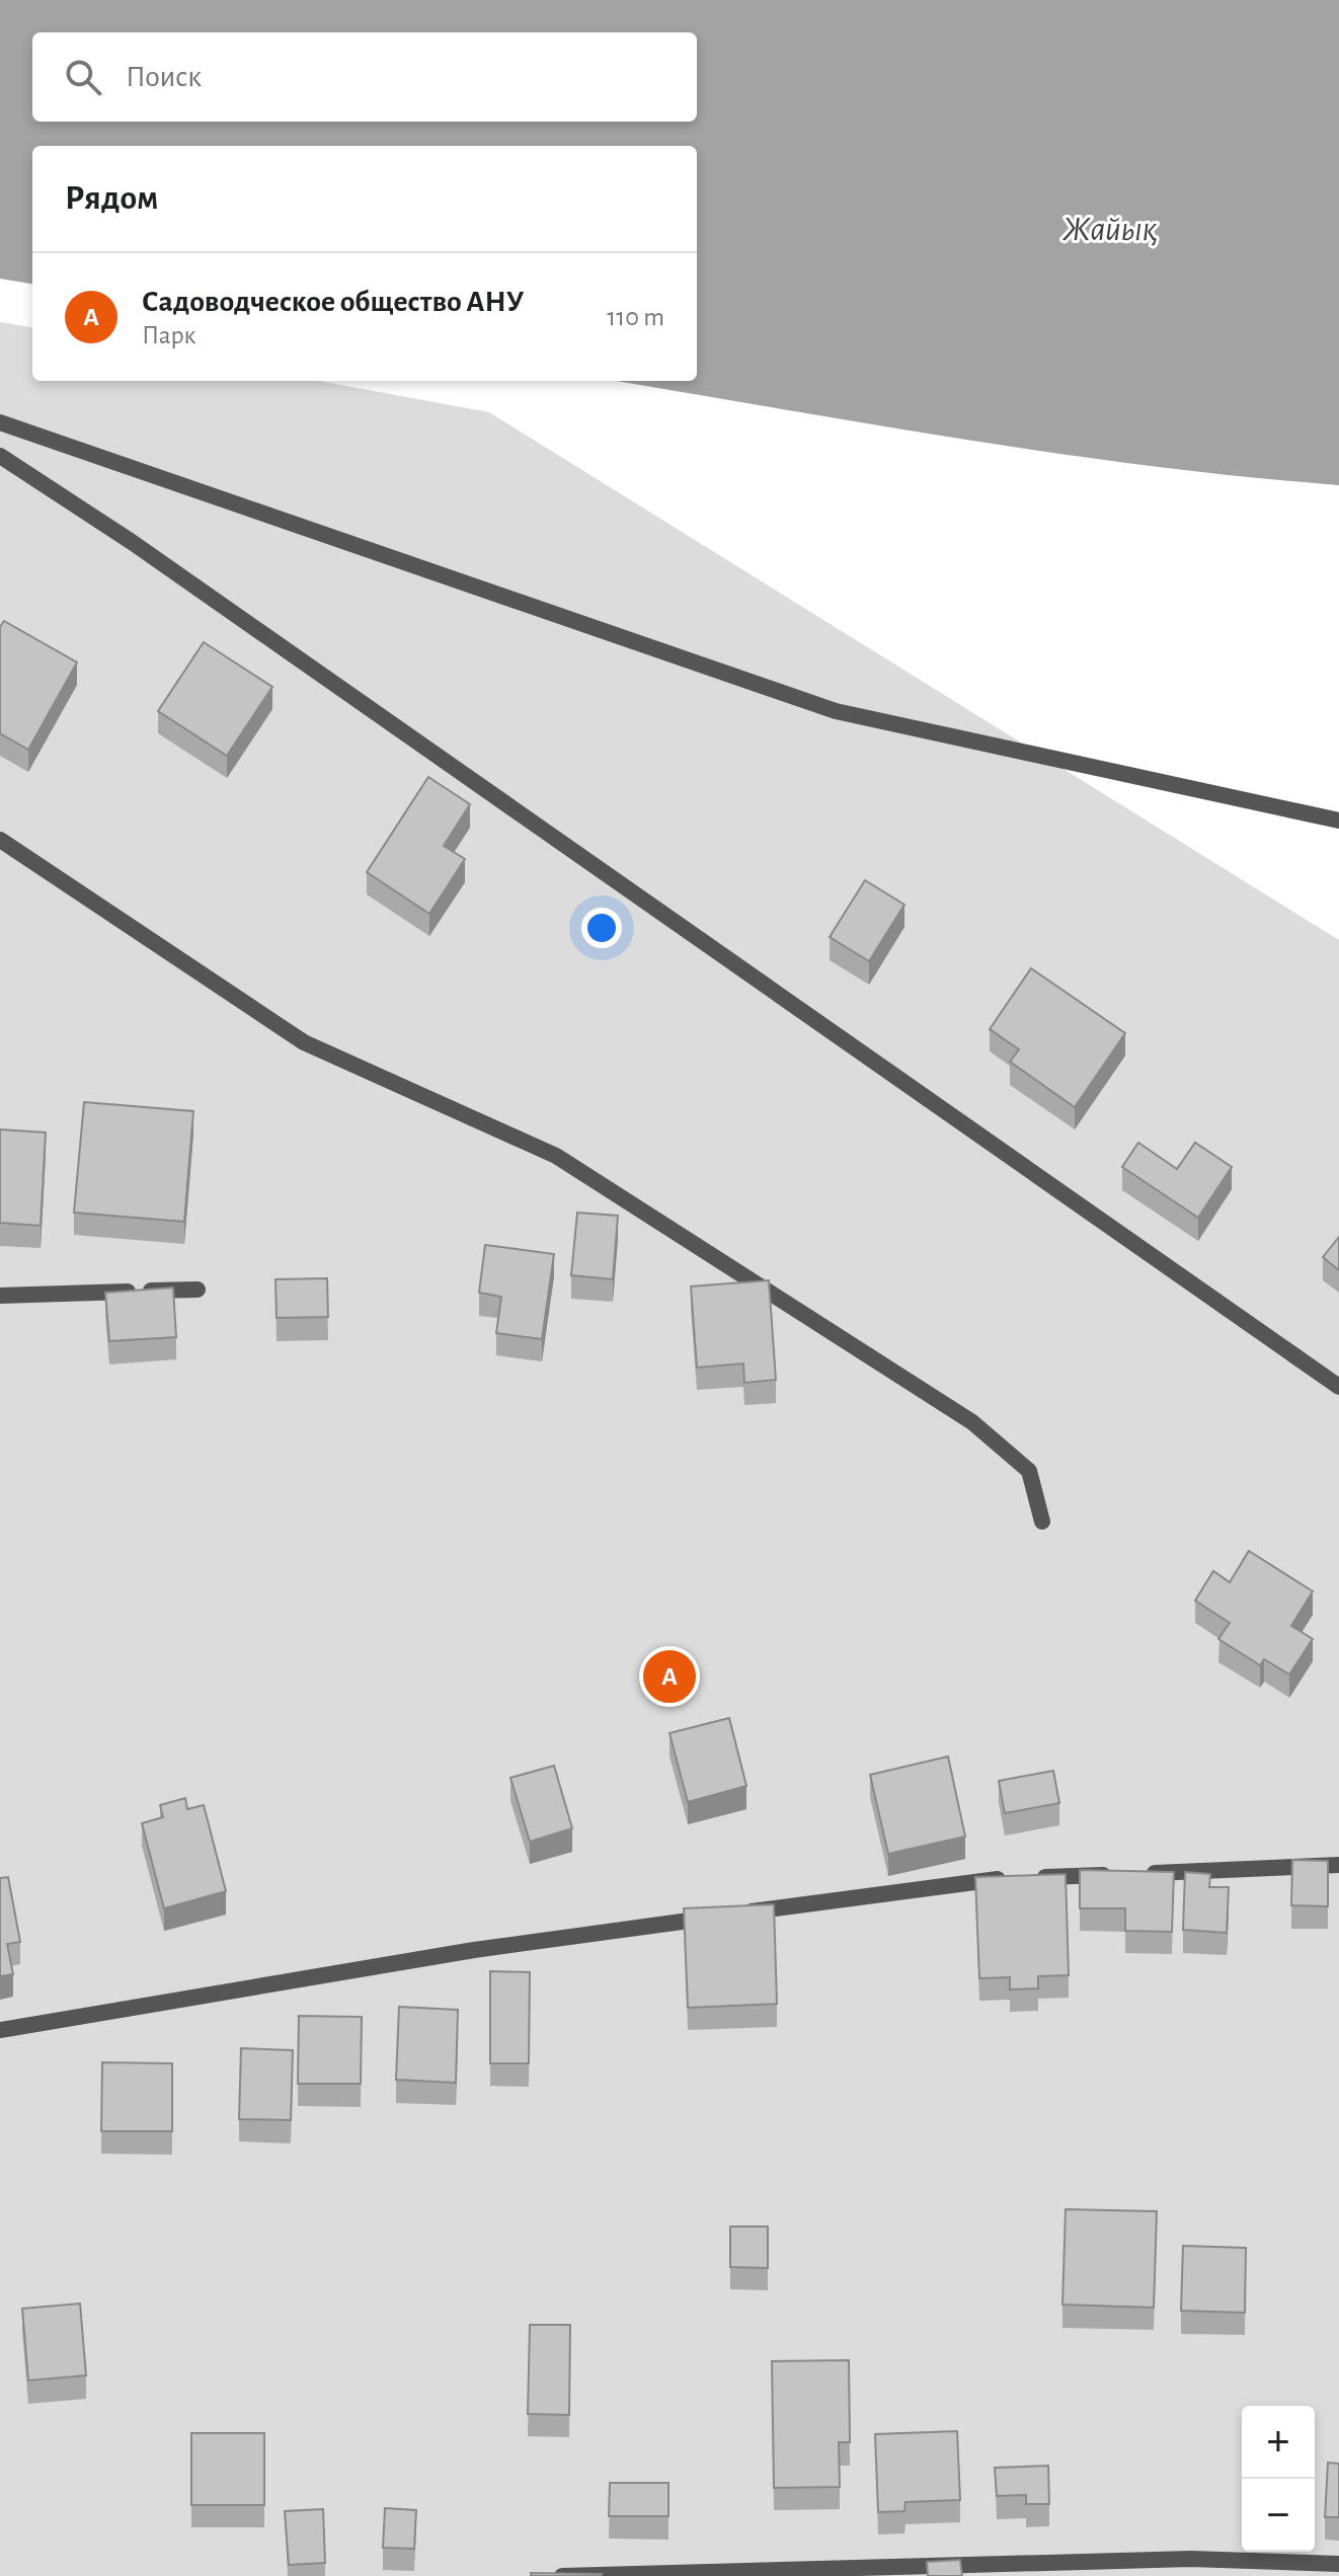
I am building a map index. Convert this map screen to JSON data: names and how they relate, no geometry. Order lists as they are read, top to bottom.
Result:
{
  "water": ["Жайық"],
  "page": {
    "search": "Поиск",
    "heading": "Рядом",
    "list": [
      {
        "mark": "A",
        "name": "Садоводческое общество АНУ",
        "note": "Парк",
        "value": "110 m"
      }
    ],
    "pins": "A",
    "map_buttons": ["+", "−"]
  }
}
